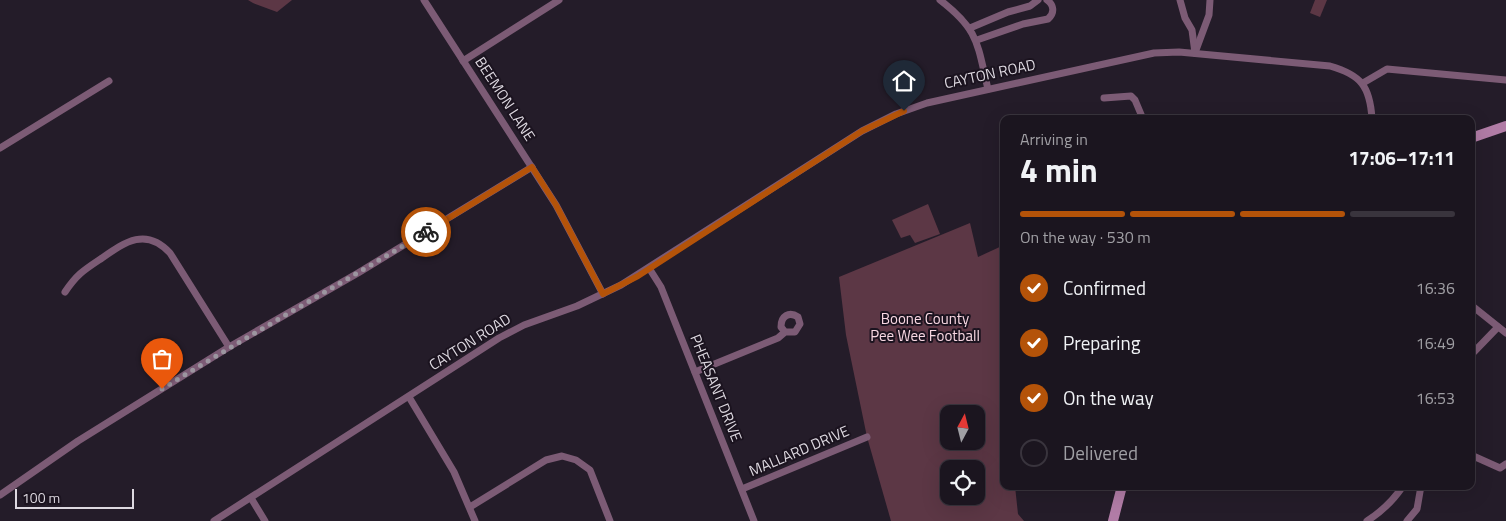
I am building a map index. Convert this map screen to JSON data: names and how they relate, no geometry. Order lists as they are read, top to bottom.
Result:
{
  "streets": {
    "street": [
      "CAYTON ROAD",
      "BEEMON LANE",
      "PHEASANT DRIVE",
      "MALLARD DRIVE"
    ]
  },
  "crossings": [
    ["CAYTON ROAD", "BEEMON LANE"],
    ["CAYTON ROAD", "PHEASANT DRIVE"],
    ["PHEASANT DRIVE", "MALLARD DRIVE"]
  ],
  "parks": ["Boone County Pee Wee Football"],
  "scale_bar": "100 m",
  "north": "top",
  "page": {
    "heading": ["4 min", "Arriving in", "17:06–17:11"],
    "bar": "On the way · 530 m",
    "list": [
      ["Confirmed", "16:36"],
      ["Preparing", "16:49"],
      ["On the way", "16:53"],
      "Delivered"
    ],
    "scale": "100 m"
  }
}
